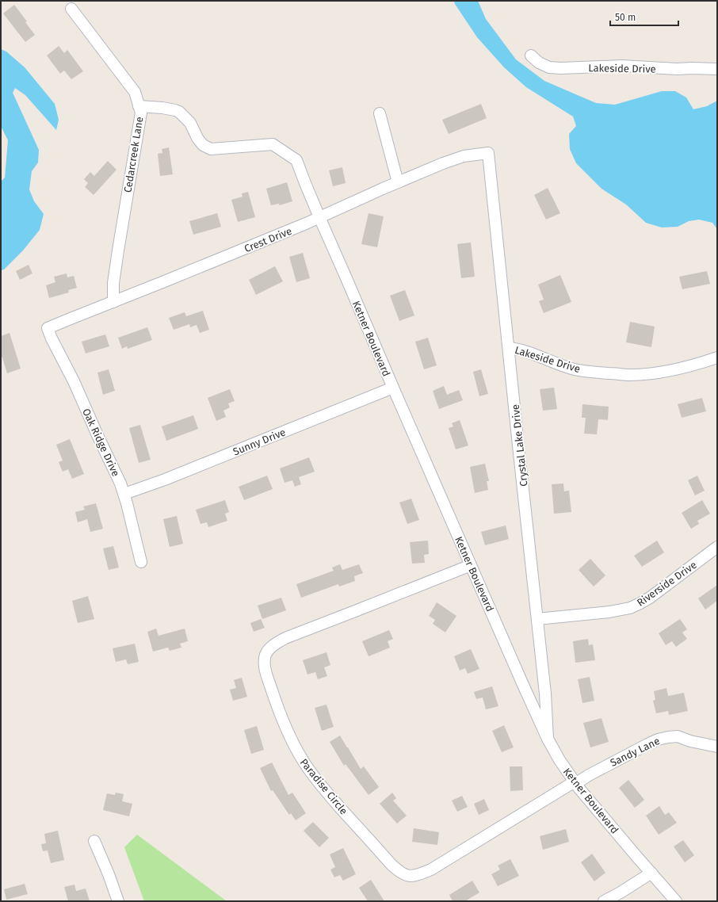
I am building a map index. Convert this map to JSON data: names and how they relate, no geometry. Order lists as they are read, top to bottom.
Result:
{
  "streets": {
    "street": [
      "Lakeside Drive",
      "Cedarcreek Lane",
      "Crest Drive",
      "Ketner Boulevard",
      "Sunny Drive",
      "Oak Ridge Drive",
      "Crystal Lake Drive",
      "Riverside Drive",
      "Sandy Lane",
      "Paradise Circle"
    ]
  },
  "crossings": [
    ["Lakeside Drive", "Crystal Lake Drive"],
    ["Cedarcreek Lane", "Crest Drive"],
    ["Cedarcreek Lane", "Ketner Boulevard"],
    ["Crest Drive", "Ketner Boulevard"],
    ["Crest Drive", "Oak Ridge Drive"],
    ["Crest Drive", "Crystal Lake Drive"],
    ["Ketner Boulevard", "Sunny Drive"],
    ["Ketner Boulevard", "Crystal Lake Drive"],
    ["Ketner Boulevard", "Sandy Lane"],
    ["Ketner Boulevard", "Paradise Circle"],
    ["Sunny Drive", "Oak Ridge Drive"],
    ["Crystal Lake Drive", "Riverside Drive"],
    ["Sandy Lane", "Paradise Circle"]
  ],
  "scale_bar": "50 m"
}
